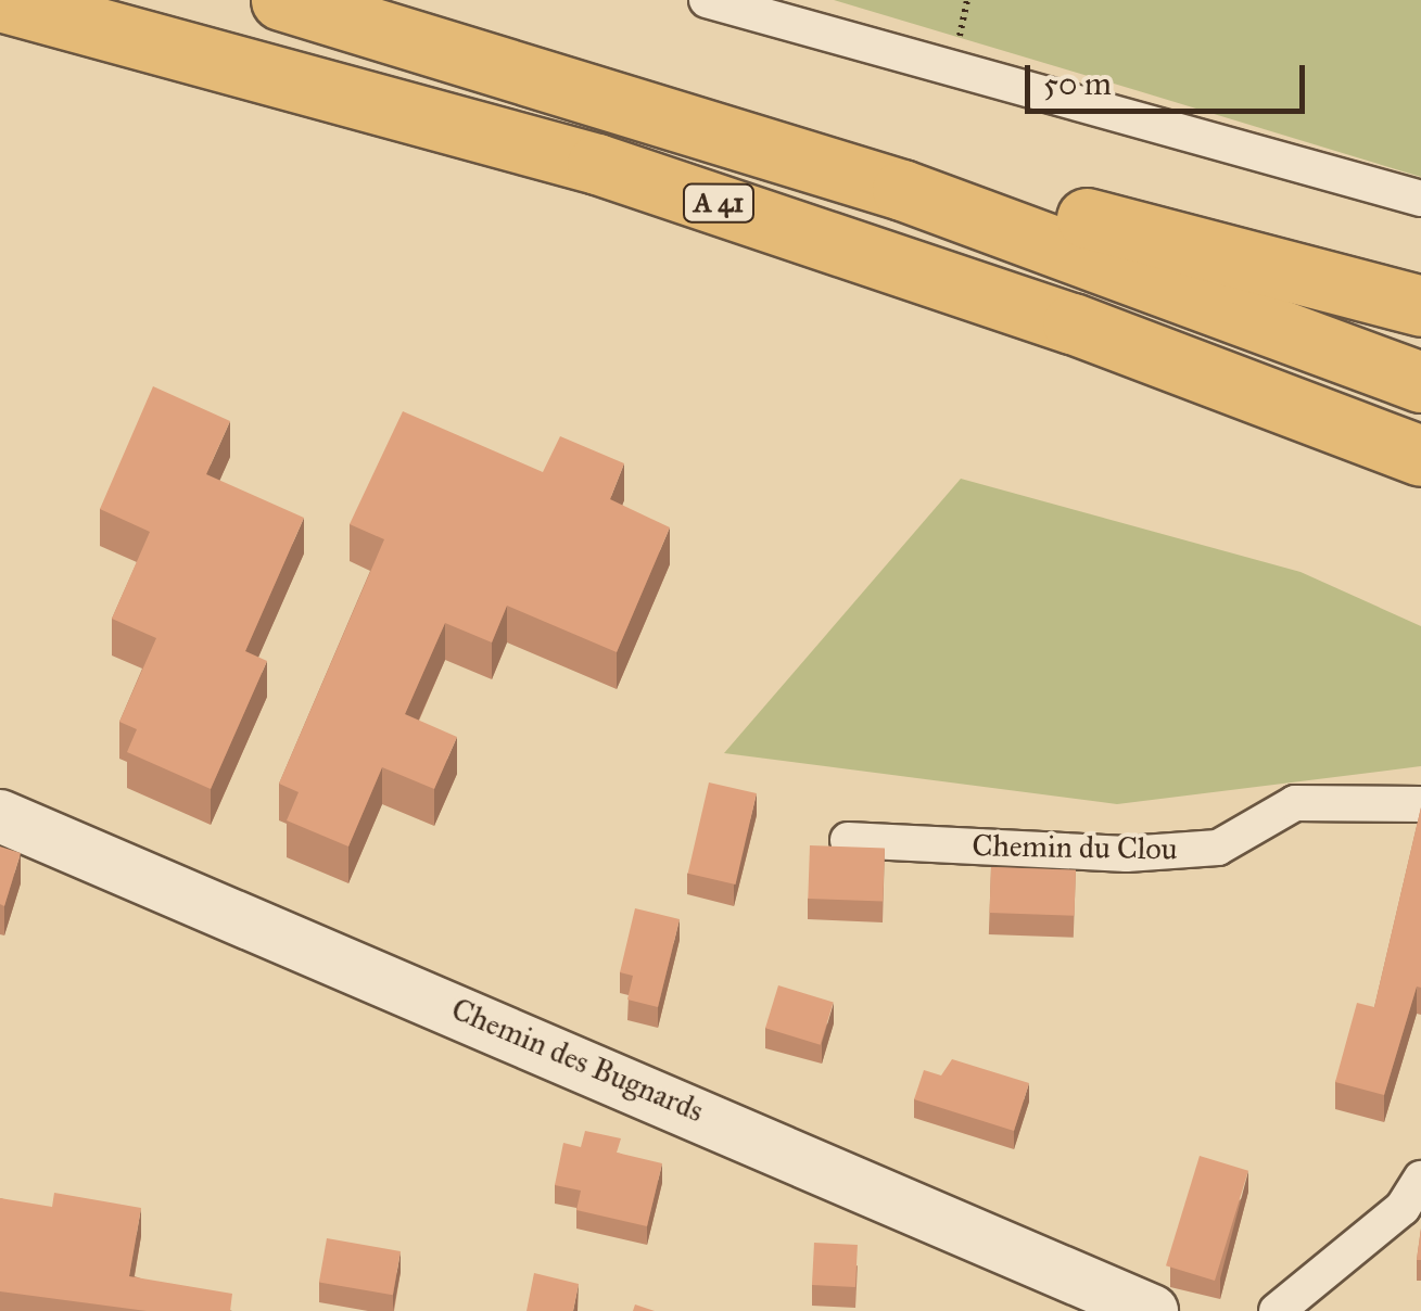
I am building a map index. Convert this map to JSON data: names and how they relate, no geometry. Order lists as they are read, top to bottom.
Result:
{
  "streets": {
    "highway": ["A 41"],
    "street": ["Chemin du Clou", "Chemin des Bugnards"]
  },
  "scale_bar": "50 m"
}
